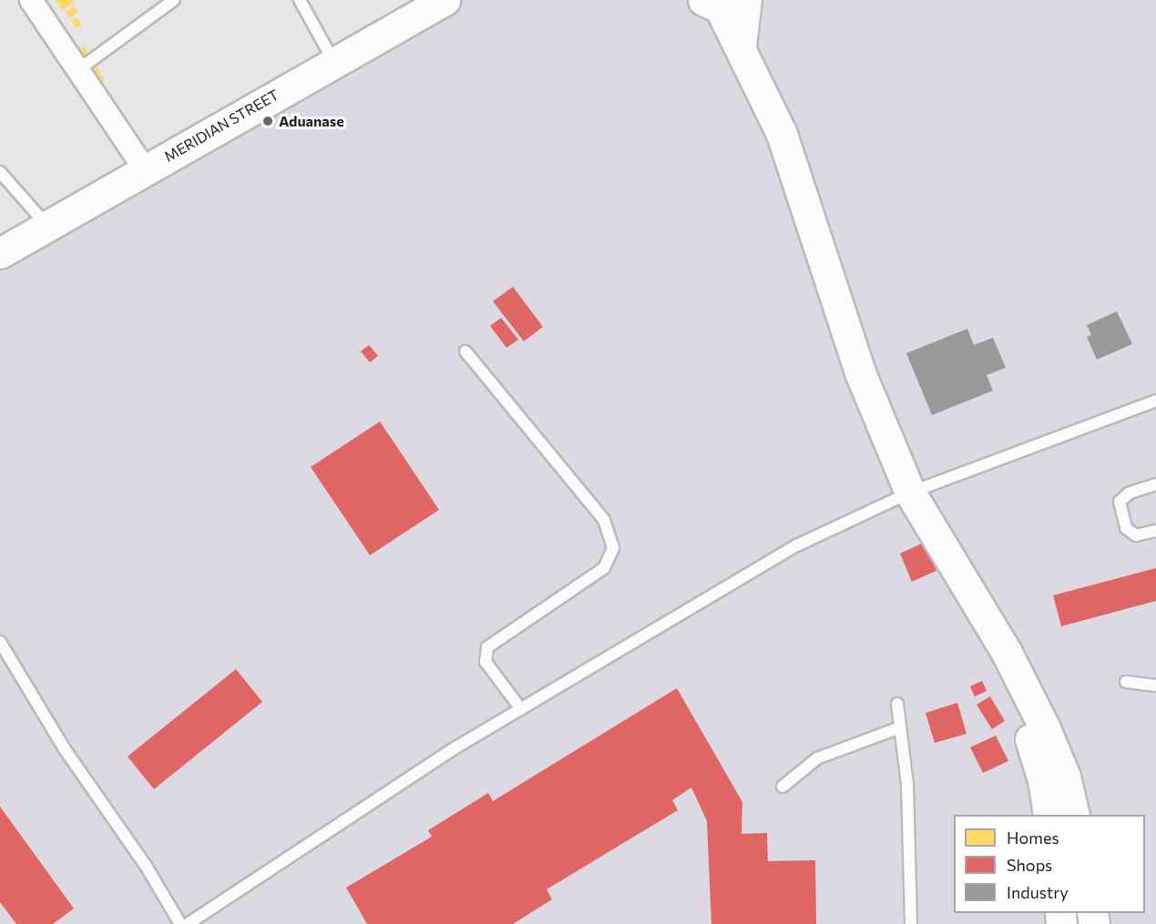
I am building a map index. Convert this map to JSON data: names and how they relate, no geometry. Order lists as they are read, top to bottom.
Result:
{
  "streets": {
    "street": ["MERIDIAN STREET"]
  },
  "places": ["Aduanase"],
  "legend": ["Homes", "Shops", "Industry"]
}
